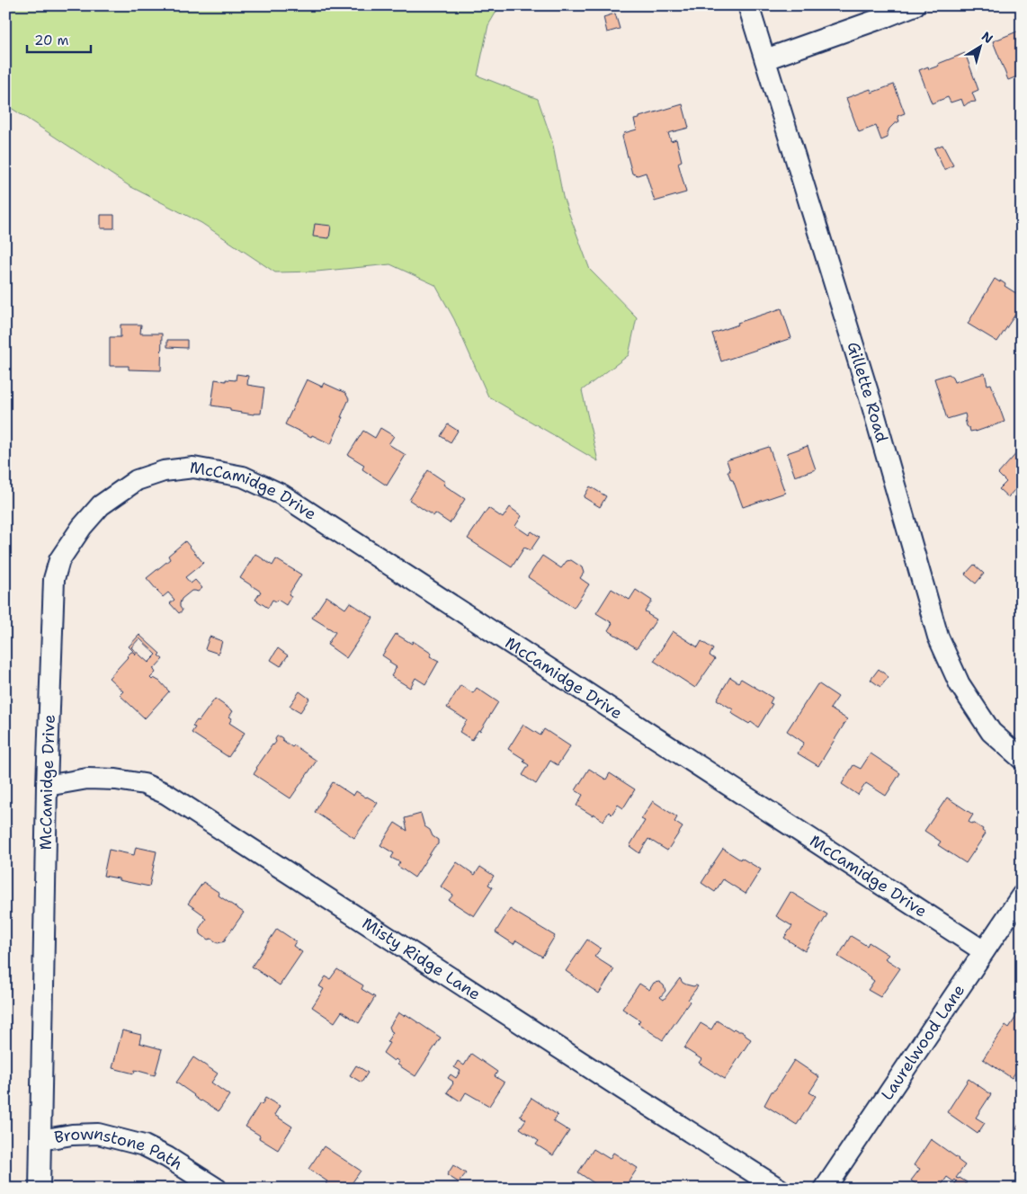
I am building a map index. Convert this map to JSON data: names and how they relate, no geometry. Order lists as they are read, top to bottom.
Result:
{
  "streets": {
    "street": [
      "Gillette Road",
      "McCamidge Drive",
      "Misty Ridge Lane",
      "Laurelwood Lane",
      "Brownstone Path"
    ]
  },
  "crossings": [
    ["McCamidge Drive", "Misty Ridge Lane"],
    ["McCamidge Drive", "Laurelwood Lane"],
    ["McCamidge Drive", "Brownstone Path"]
  ],
  "scale_bar": "20 m",
  "north": "top right"
}
